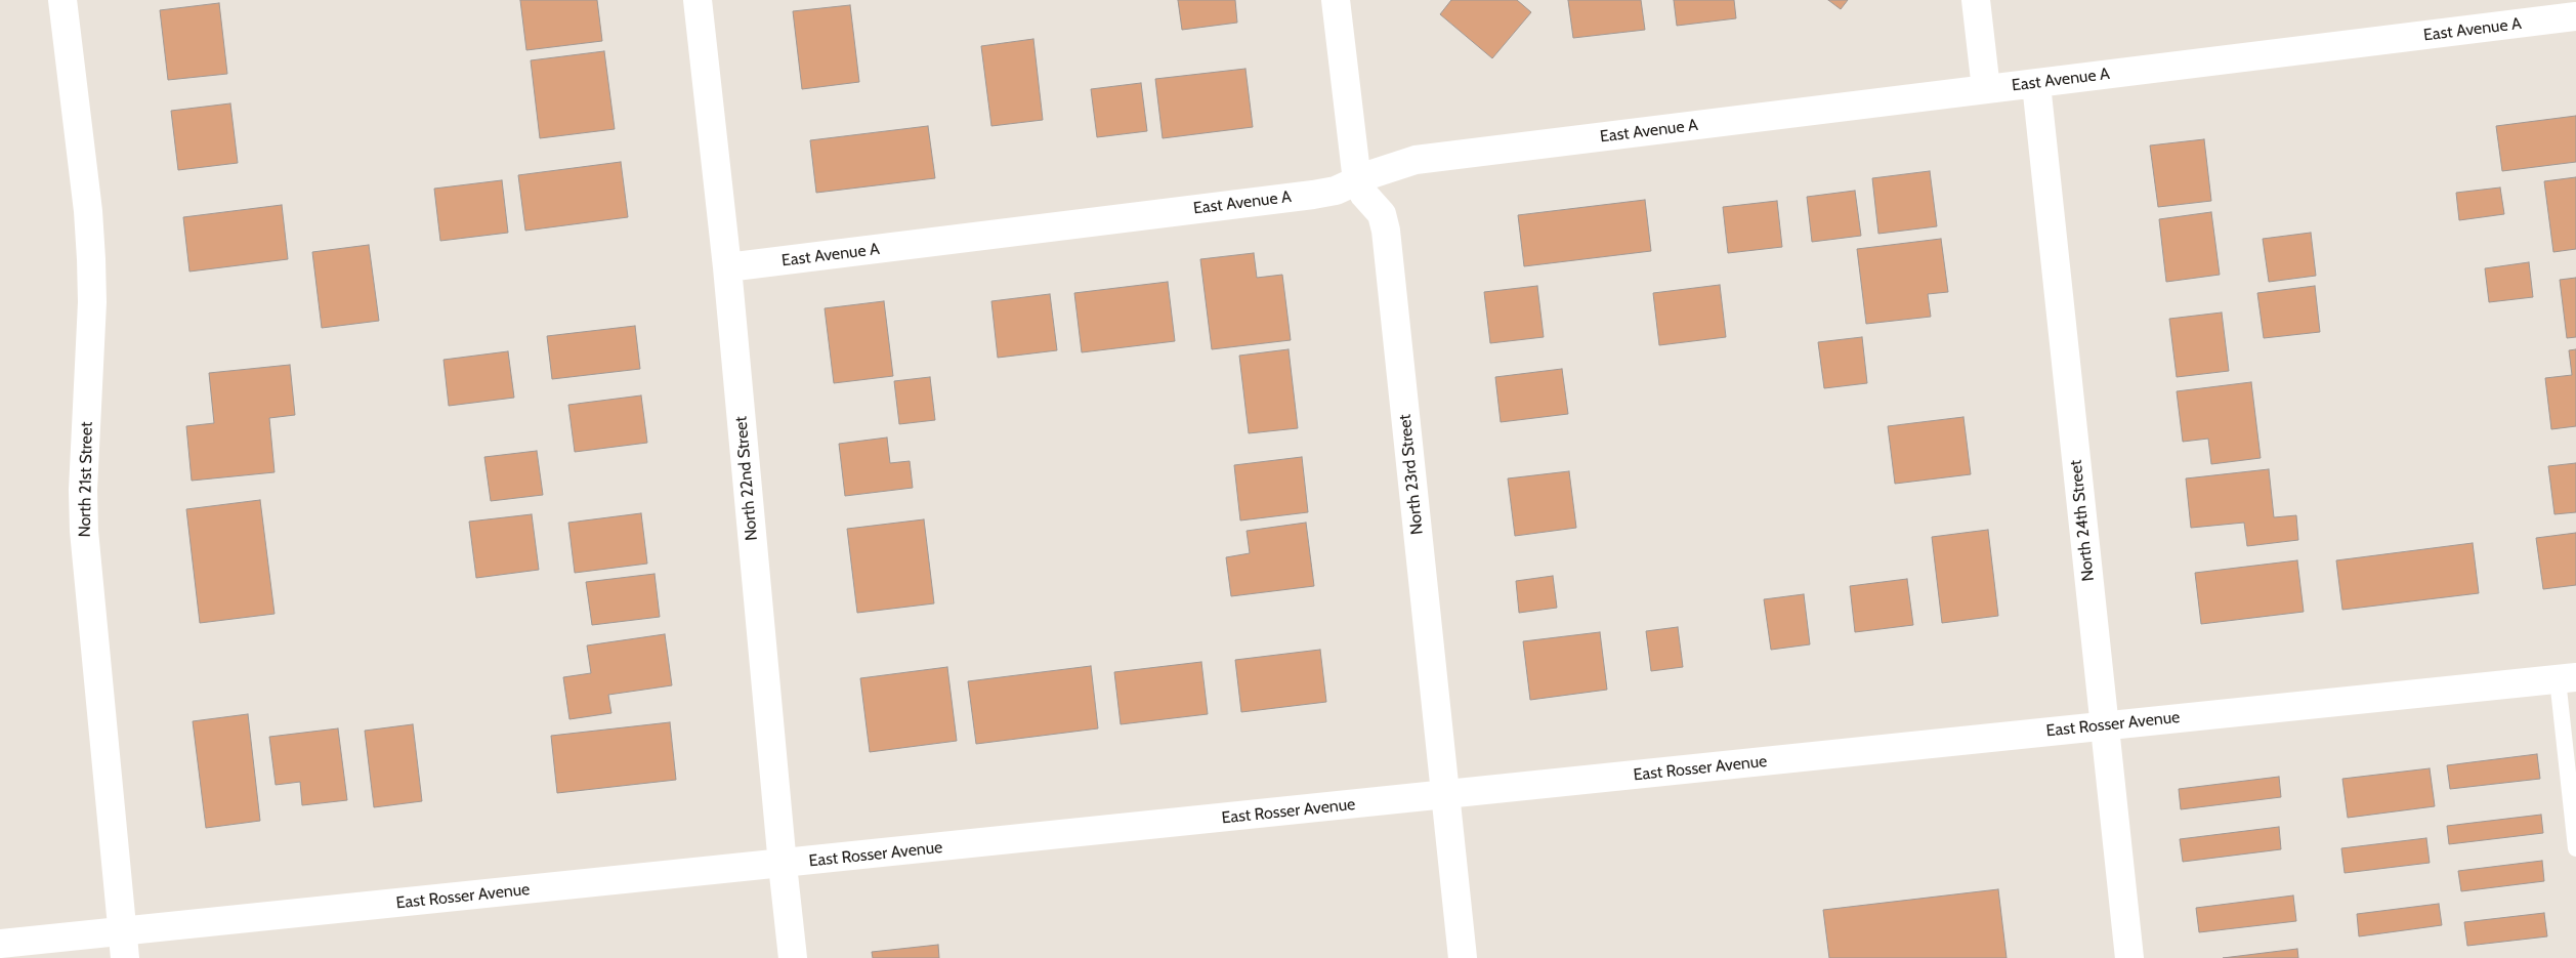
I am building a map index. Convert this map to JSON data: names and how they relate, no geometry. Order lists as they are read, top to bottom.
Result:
{
  "streets": {
    "street": [
      "East Avenue A",
      "North 23rd Street",
      "North 22nd Street",
      "North 21st Street",
      "North 24th Street",
      "East Rosser Avenue"
    ]
  },
  "crossings": [
    ["East Avenue A", "North 23rd Street"],
    ["East Avenue A", "North 22nd Street"],
    ["East Avenue A", "North 24th Street"],
    ["North 23rd Street", "East Rosser Avenue"],
    ["North 22nd Street", "East Rosser Avenue"],
    ["North 21st Street", "East Rosser Avenue"],
    ["North 24th Street", "East Rosser Avenue"]
  ]
}
